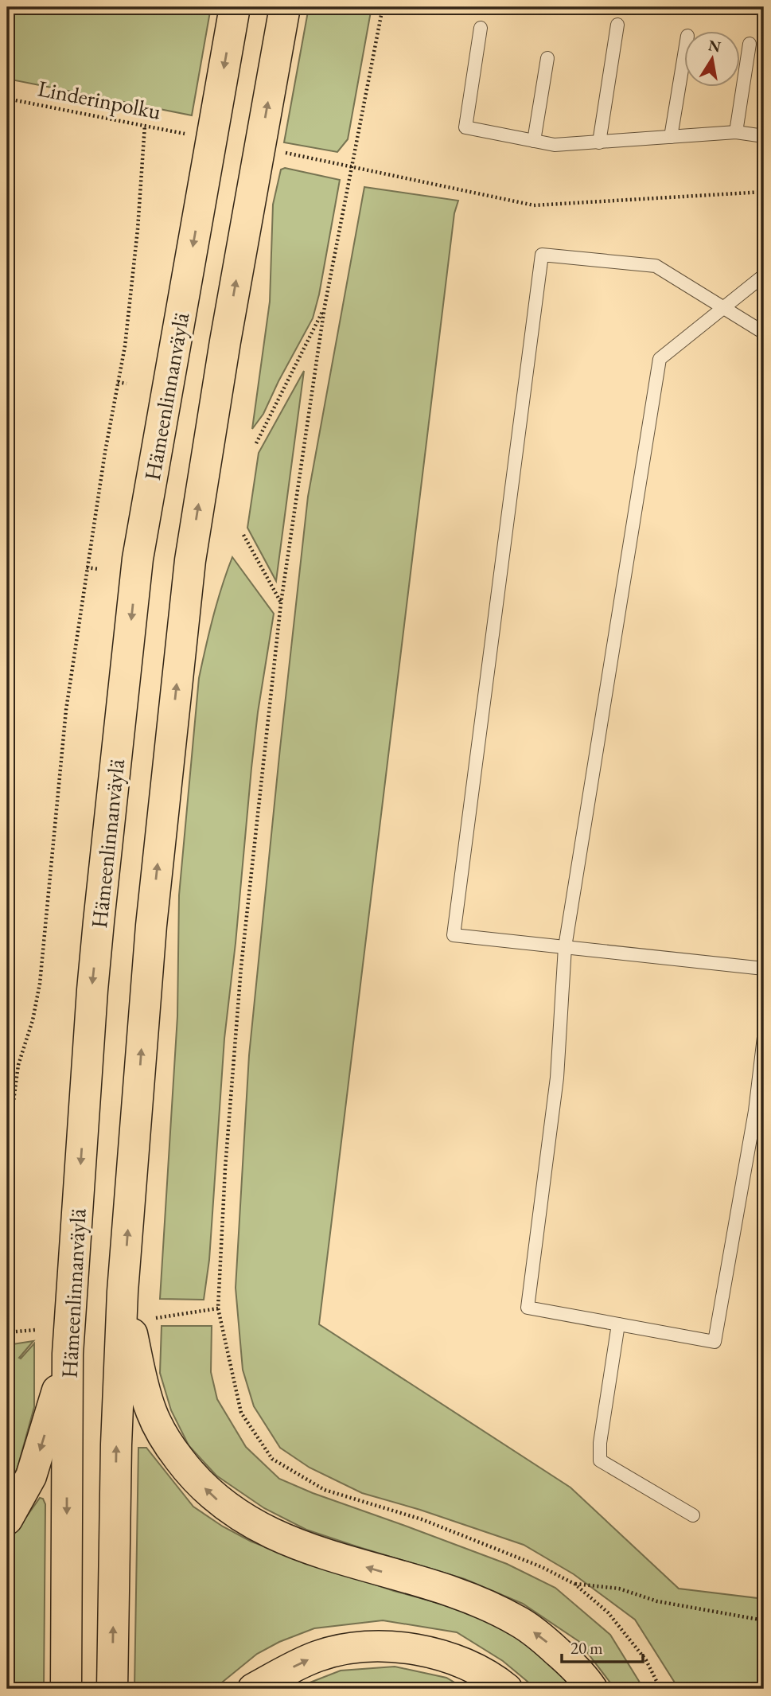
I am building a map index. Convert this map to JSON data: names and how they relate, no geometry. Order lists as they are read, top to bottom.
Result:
{
  "streets": {
    "highway": ["Hämeenlinnanväylä"],
    "path": ["Linderinpolku"]
  },
  "scale_bar": "20 m",
  "north": "top"
}
